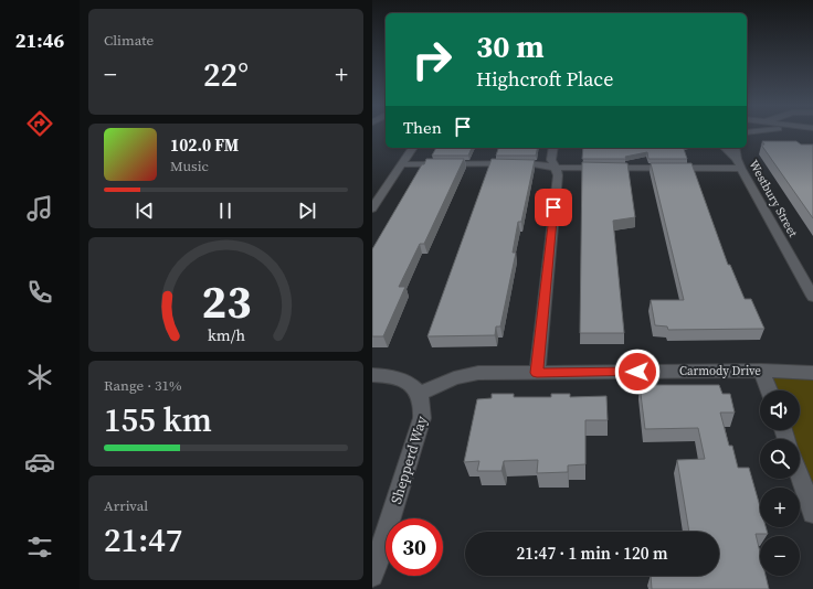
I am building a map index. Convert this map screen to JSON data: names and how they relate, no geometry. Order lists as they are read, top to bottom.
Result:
{
  "streets": {
    "street": ["Westbury Street", "Carmody Drive", "Shepperd Way"]
  },
  "crossings": [
    ["Carmody Drive", "Shepperd Way"]
  ],
  "page": {
    "tabs": "21:46",
    "tile": [
      "Climate",
      ["Range · 31%", "155 km"],
      ["Arrival", "21:47"]
    ],
    "turn": ["30 m", "Highcroft Place"],
    "heat": ["−", "22°", "+"],
    "then": "Then",
    "song": ["102.0 FM", "Music"],
    "map_buttons": ["+", "−"],
    "limit": "30",
    "trip": "21:47 · 1 min · 120 m",
    "gauge": ["23", "km/h"]
  }
}
